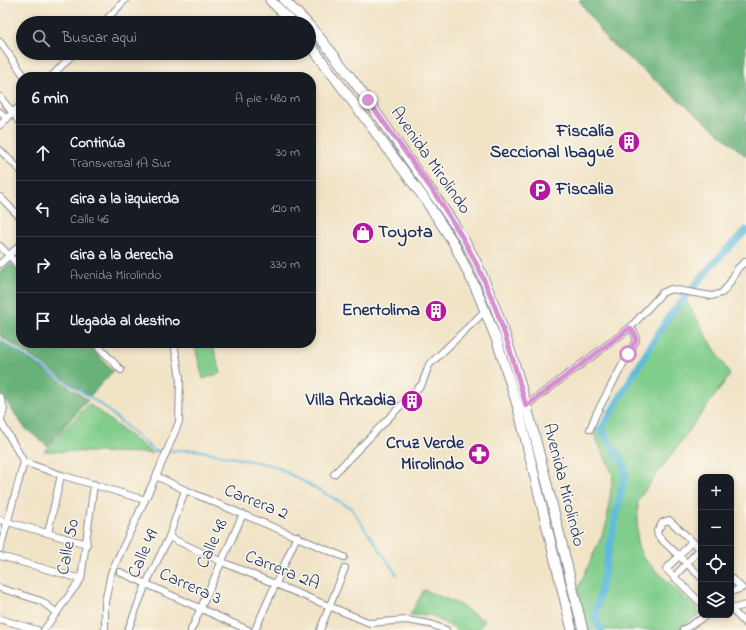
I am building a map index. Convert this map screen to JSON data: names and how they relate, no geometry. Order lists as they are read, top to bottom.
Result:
{
  "streets": {
    "main road": ["Avenida Mirolindo"],
    "street": [
      "Carrera 2",
      "Calle 48",
      "Calle 50",
      "Calle 49",
      "Carrera 2A",
      "Carrera 3"
    ]
  },
  "crossings": [
    ["Carrera 2", "Calle 48"],
    ["Carrera 2", "Calle 49"],
    ["Calle 48", "Carrera 2A"],
    ["Calle 48", "Carrera 3"],
    ["Calle 49", "Carrera 2A"],
    ["Calle 49", "Carrera 3"]
  ],
  "places": {
    "building": ["Fiscalía Seccional Ibagué", "Enertolima", "Villa Arkadia"],
    "parking": ["Fiscalia"],
    "shop": ["Toyota"],
    "pharmacy": ["Cruz Verde Mirolindo"]
  },
  "page": {
    "search": "Buscar aquí",
    "heading": ["6 min", "A pie · 480 m"],
    "list": [
      ["Continúa", "Transversal 1A Sur", "30 m"],
      ["Gira a la izquierda", "Calle 46", "120 m"],
      ["Gira a la derecha", "Avenida Mirolindo", "330 m"],
      "Llegada al destino"
    ],
    "map_buttons": ["+", "−"]
  }
}
